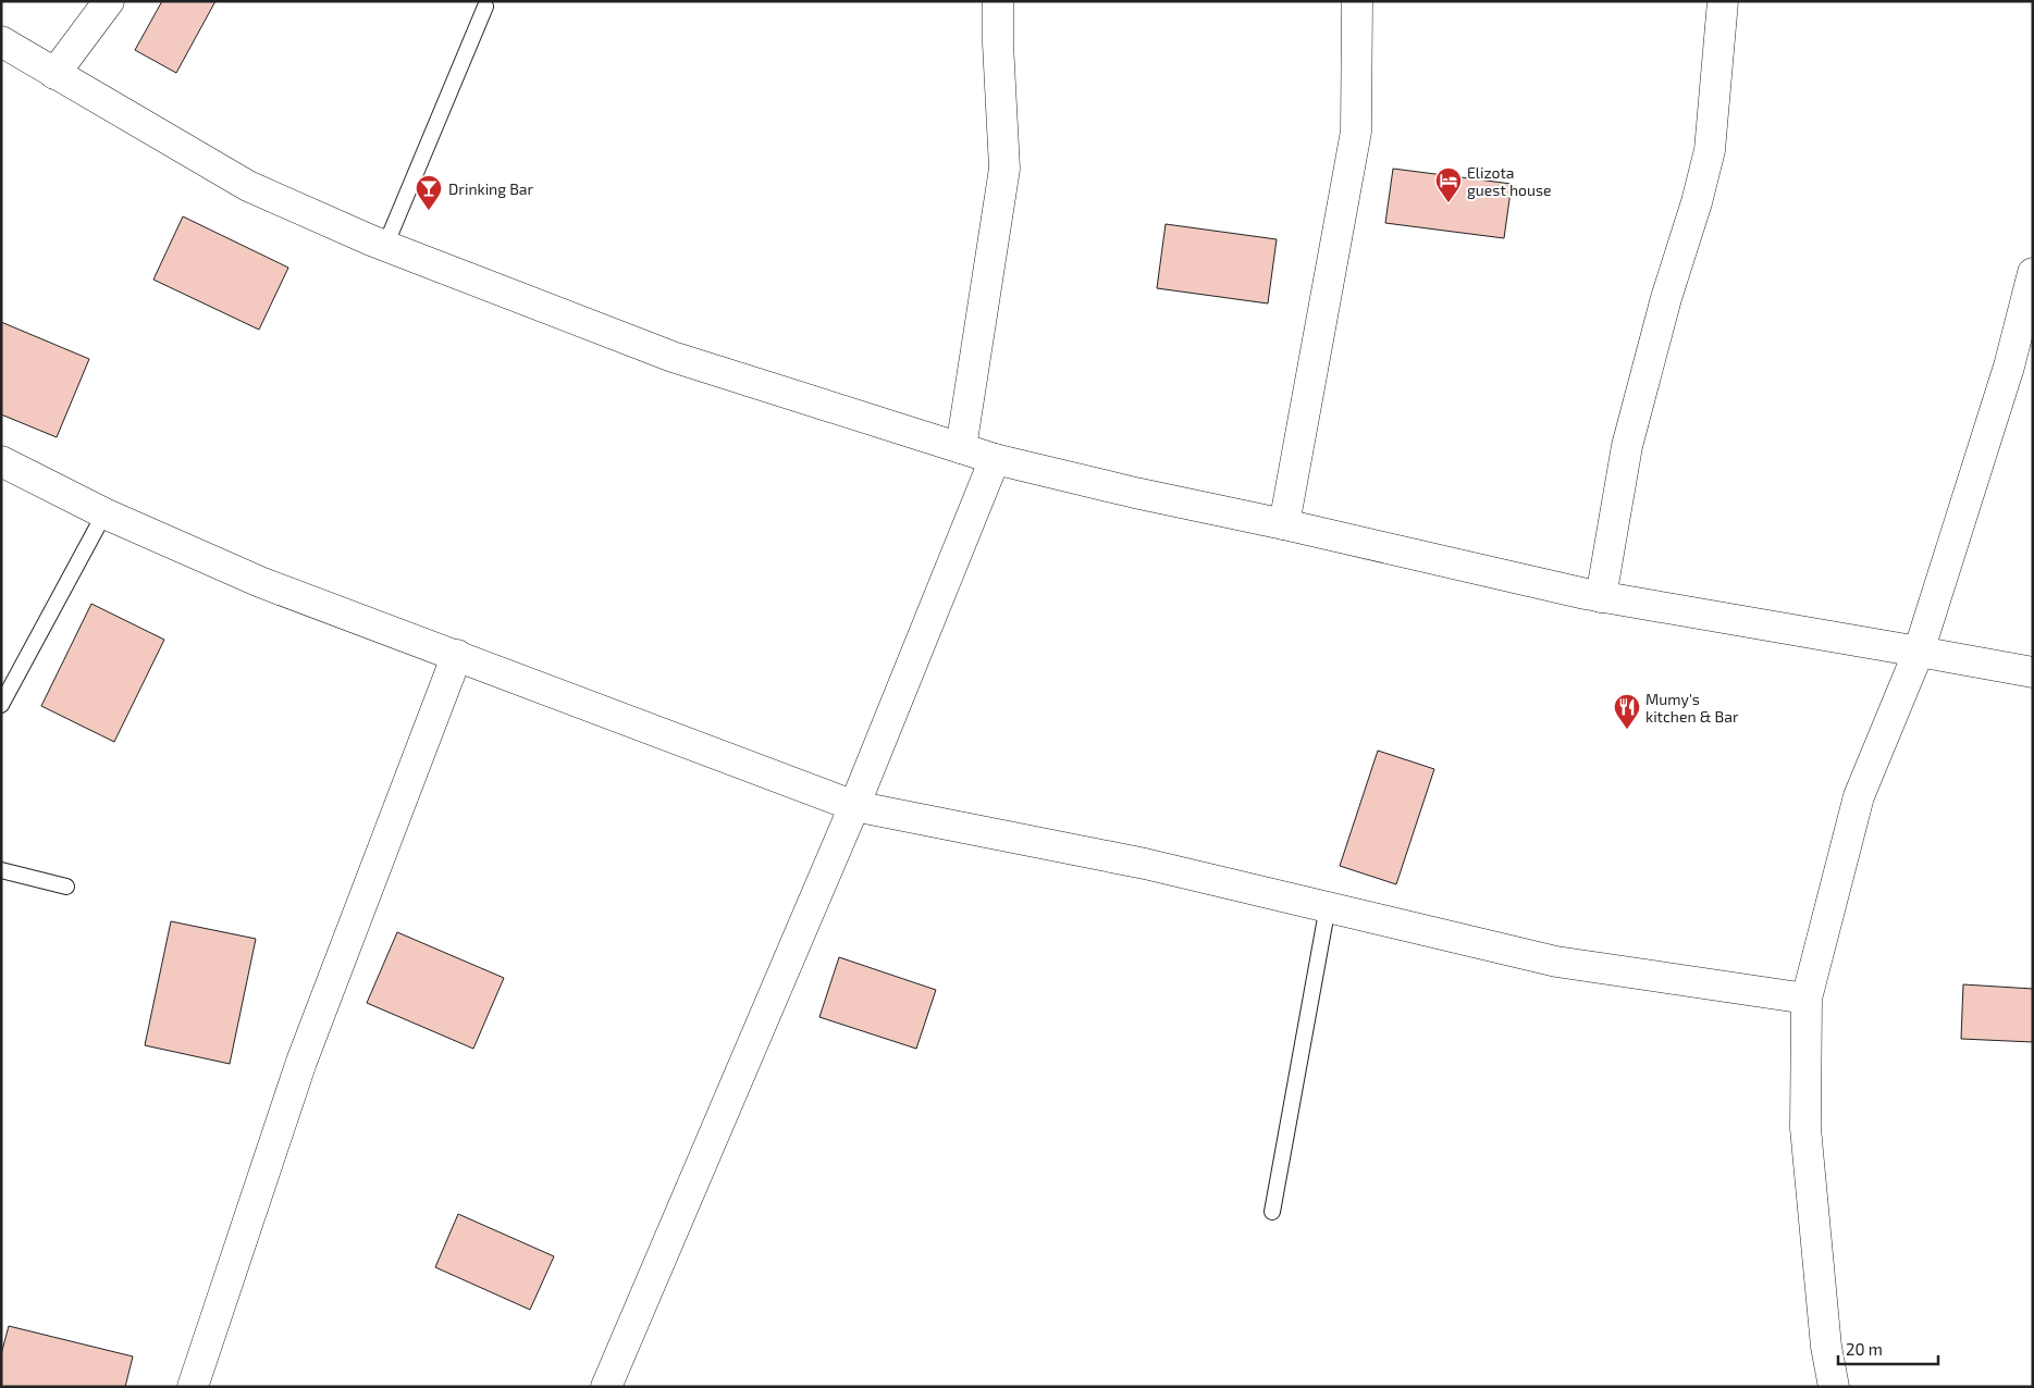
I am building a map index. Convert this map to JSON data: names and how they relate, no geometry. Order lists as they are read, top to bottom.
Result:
{
  "places": {
    "hotel": ["Elizota guest house"],
    "bar": ["Drinking Bar"],
    "restaurant": ["Mumy's kitchen & Bar"]
  },
  "scale_bar": "20 m"
}
